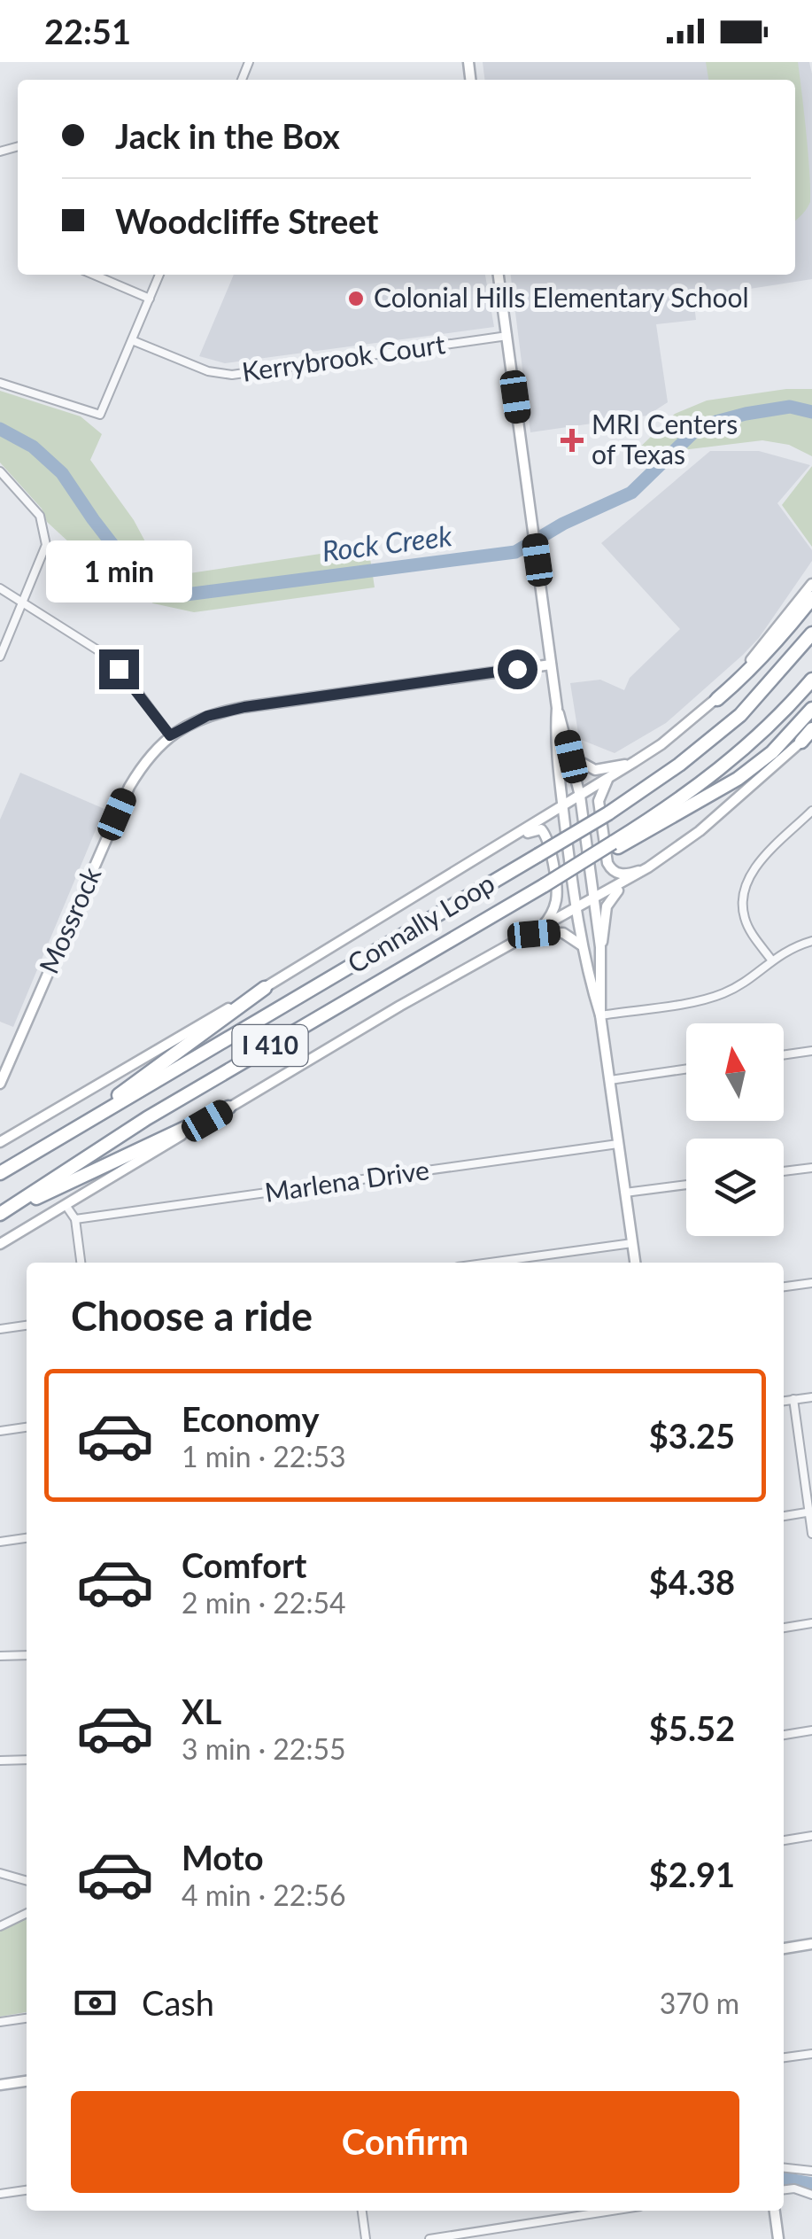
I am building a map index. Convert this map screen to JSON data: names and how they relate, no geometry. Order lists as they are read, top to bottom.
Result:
{
  "streets": {
    "highway": ["Connally Loop", "I 410"],
    "main road": ["Mossrock"],
    "street": ["Kerrybrook Court", "Marlena Drive"]
  },
  "water": ["Rock Creek"],
  "places": {
    "other": ["Colonial Hills Elementary School"],
    "health": ["MRI Centers of Texas"]
  },
  "north": "top",
  "page": {
    "status": "22:51",
    "banner": ["Jack in the Box", "Woodcliffe Street"],
    "bubble": "1 min",
    "heading": "Choose a ride",
    "list": [
      {
        "name": "Economy",
        "note": "1 min · 22:53",
        "value": "$3.25"
      },
      {
        "name": "Comfort",
        "note": "2 min · 22:54",
        "value": "$4.38"
      },
      {
        "name": "XL",
        "note": "3 min · 22:55",
        "value": "$5.52"
      },
      {
        "name": "Moto",
        "note": "4 min · 22:56",
        "value": "$2.91"
      }
    ],
    "pay": ["Cash", "370 m"],
    "buttons": "Confirm"
  }
}
